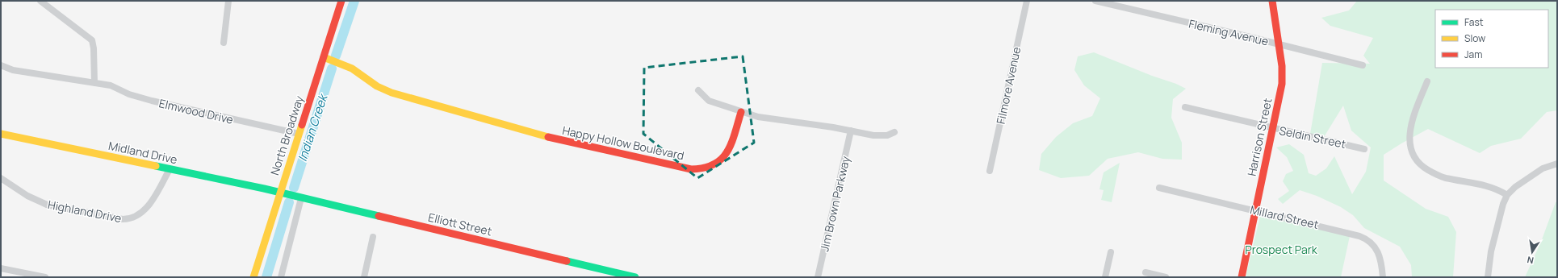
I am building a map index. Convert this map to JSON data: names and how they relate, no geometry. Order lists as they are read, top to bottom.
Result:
{
  "streets": {
    "street": [
      "Fleming Avenue",
      "Filmore Avenue",
      "Elmwood Drive",
      "North Broadway",
      "Harrison Street",
      "Seldin Street",
      "Happy Hollow Boulevard",
      "Midland Drive",
      "Jim Brown Parkway",
      "Highland Drive",
      "Millard Street",
      "Elliott Street"
    ]
  },
  "crossings": [
    ["Fleming Avenue", "Harrison Street"],
    ["Elmwood Drive", "North Broadway"],
    ["North Broadway", "Happy Hollow Boulevard"],
    ["North Broadway", "Midland Drive"],
    ["North Broadway", "Elliott Street"],
    ["Harrison Street", "Seldin Street"],
    ["Harrison Street", "Millard Street"],
    ["Midland Drive", "Highland Drive"],
    ["Midland Drive", "Elliott Street"]
  ],
  "water": ["Indian Creek"],
  "parks": ["Prospect Park"],
  "legend": ["Fast", "Slow", "Jam"],
  "north": "bottom"
}
